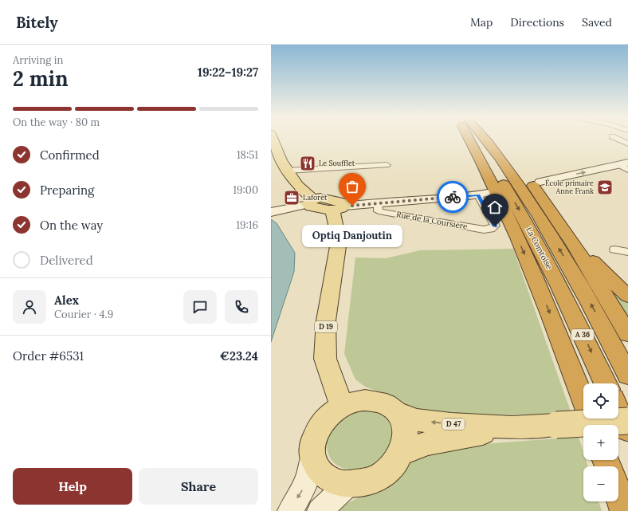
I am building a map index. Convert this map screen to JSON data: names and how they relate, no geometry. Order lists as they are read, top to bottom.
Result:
{
  "streets": {
    "highway": ["La Comtoise", "A 36"],
    "main road": ["D 19", "D 47"],
    "street": ["Rue de la Coursière"]
  },
  "crossings": [
    ["D 19", "D 47"]
  ],
  "places": {
    "restaurant": ["Le Soufflet"],
    "school or university": ["École primaire Anne Frank"],
    "office": ["Laforêt"],
    "other": ["Optiq Danjoutin"]
  },
  "page": {
    "header": "Bitely",
    "nav": ["Map", "Directions", "Saved"],
    "heading": ["2 min", "Arriving in", "19:22–19:27"],
    "panel": [
      "Alex",
      "Courier · 4.9",
      "Order #6531",
      "€23.24"
    ],
    "bar": "On the way · 80 m",
    "list": [
      ["Confirmed", "18:51"],
      ["Preparing", "19:00"],
      ["On the way", "19:16"],
      "Delivered"
    ],
    "bubble": "Optiq Danjoutin",
    "map_buttons": ["+", "−"],
    "buttons": ["Help", "Share"]
  }
}
